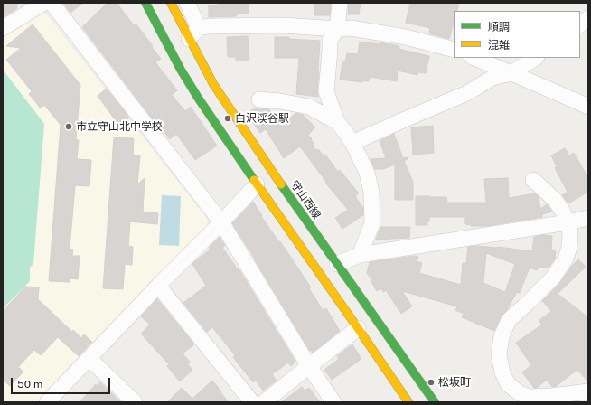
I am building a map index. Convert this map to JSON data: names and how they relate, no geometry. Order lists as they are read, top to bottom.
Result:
{
  "streets": {
    "main road": ["守山西線"]
  },
  "places": ["白沢渓谷駅", "市立守山北中学校", "松坂町"],
  "legend": ["順調", "混雑"],
  "scale_bar": "50 m"
}
